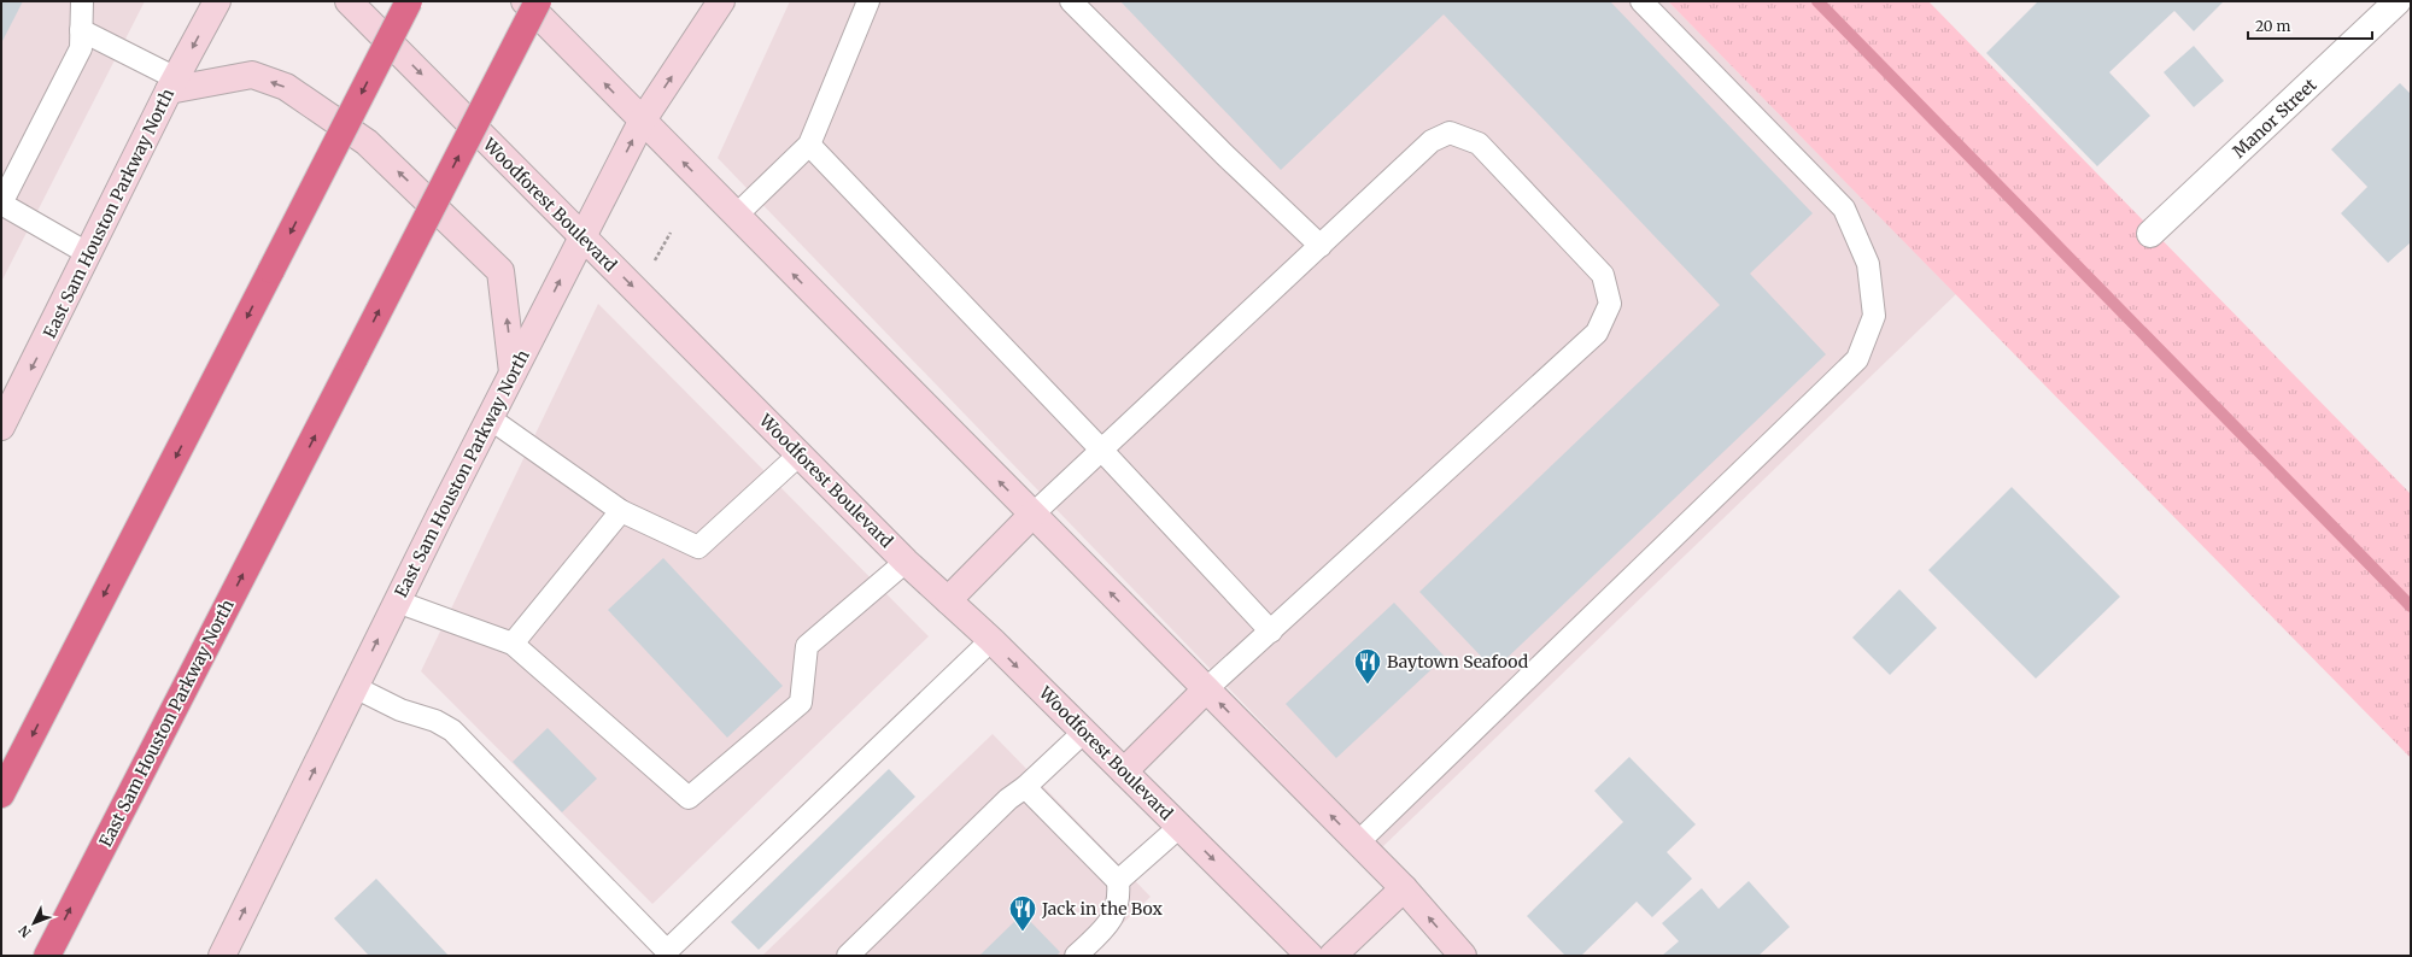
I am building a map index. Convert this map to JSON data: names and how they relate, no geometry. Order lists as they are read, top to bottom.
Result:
{
  "streets": {
    "highway": ["East Sam Houston Parkway North"],
    "main road": ["Woodforest Boulevard"],
    "street": ["Manor Street"]
  },
  "crossings": [
    ["Woodforest Boulevard", "East Sam Houston Parkway North"]
  ],
  "places": {
    "restaurant": ["Baytown Seafood", "Jack in the Box"]
  },
  "scale_bar": "20 m",
  "north": "bottom left"
}
